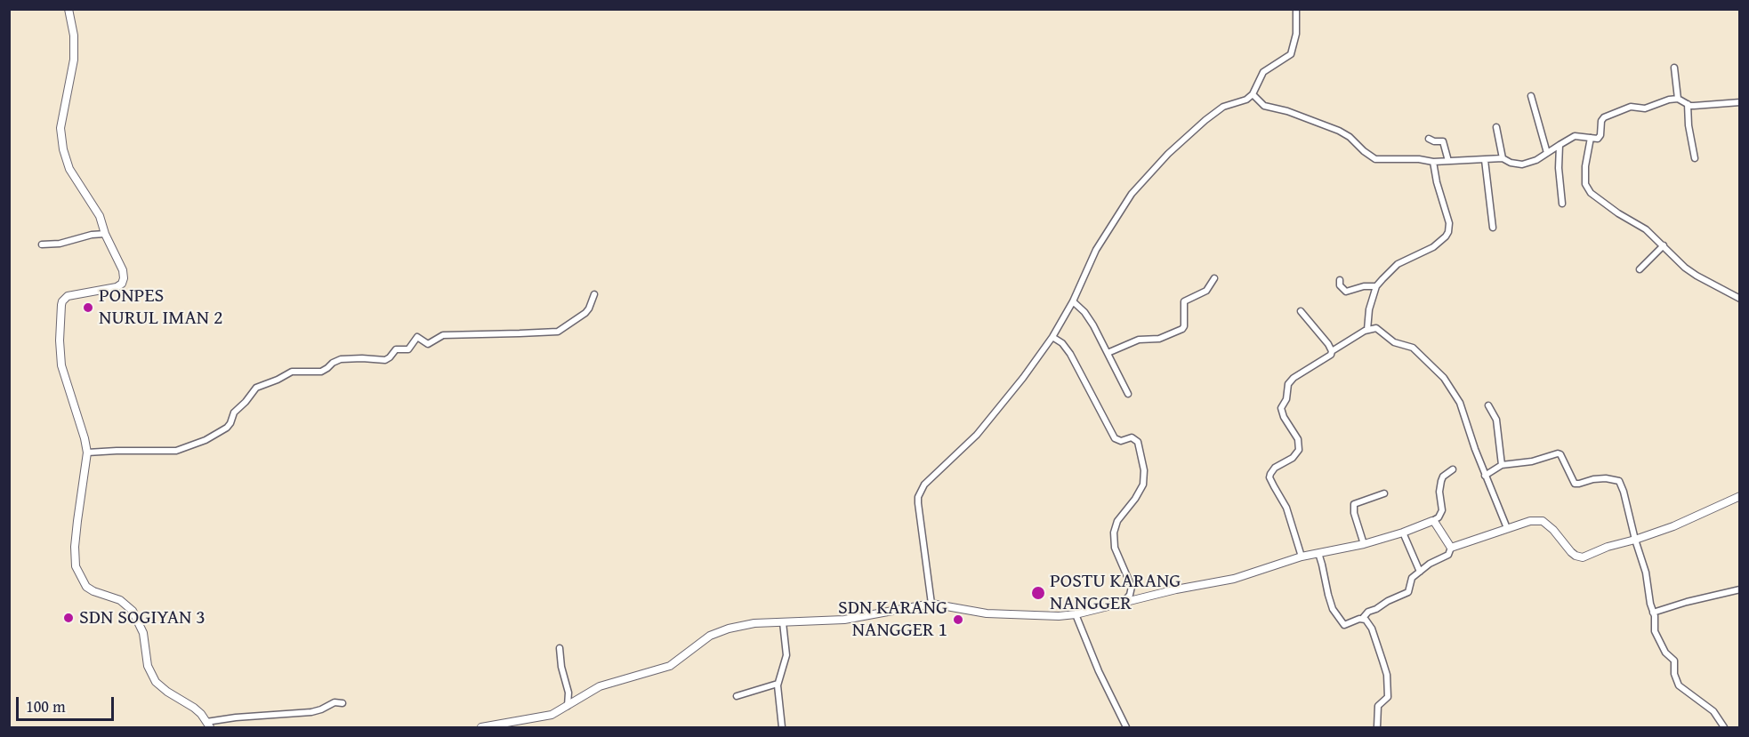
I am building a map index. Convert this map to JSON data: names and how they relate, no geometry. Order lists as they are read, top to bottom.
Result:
{
  "places": [
    "PONPES NURUL IMAN 2",
    "POSTU KARANG NANGGER",
    "SDN SOGIYAN 3",
    "SDN KARANG NANGGER 1"
  ],
  "scale_bar": "100 m"
}
